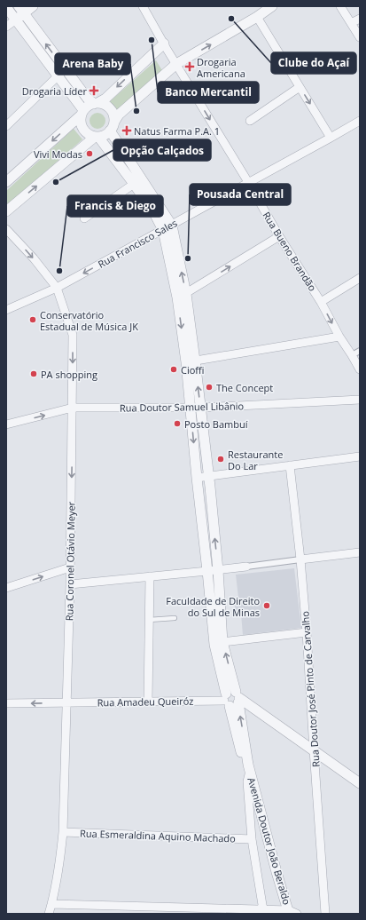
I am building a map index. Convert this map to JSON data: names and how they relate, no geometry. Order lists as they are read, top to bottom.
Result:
{
  "streets": {
    "street": [
      "Rua Francisco Sales",
      "Rua Bueno Brandão",
      "Rua Doutor Samuel Libânio",
      "Rua Coronel Otávio Meyer",
      "Rua Doutor José Pinto de Carvalho",
      "Rua Amadeu Queiróz",
      "Rua Esmeraldina Aquino Machado",
      "Avenida Doutor João Beraldo"
    ]
  },
  "crossings": [
    ["Rua Francisco Sales", "Rua Bueno Brandão"],
    ["Rua Francisco Sales", "Rua Coronel Otávio Meyer"],
    ["Rua Francisco Sales", "Avenida Doutor João Beraldo"],
    ["Rua Doutor Samuel Libânio", "Rua Coronel Otávio Meyer"],
    ["Rua Doutor Samuel Libânio", "Avenida Doutor João Beraldo"],
    ["Rua Coronel Otávio Meyer", "Rua Amadeu Queiróz"],
    ["Rua Coronel Otávio Meyer", "Rua Esmeraldina Aquino Machado"],
    ["Rua Amadeu Queiróz", "Avenida Doutor João Beraldo"],
    ["Rua Esmeraldina Aquino Machado", "Avenida Doutor João Beraldo"]
  ],
  "one_way": ["Rua Bueno Brandão", "Rua Coronel Otávio Meyer"],
  "places": {
    "other": [
      "Clube do Açaí",
      "Banco Mercantil",
      "Arena Baby",
      "Vivi Modas",
      "Opção Calçados",
      "Pousada Central",
      "Francis & Diego",
      "Conservatório Estadual de Música JK",
      "Cioffi",
      "PA shopping",
      "The Concept",
      "Posto Bambuí",
      "Restaurante Do Lar",
      "Faculdade de Direito do Sul de Minas"
    ],
    "health": ["Drogaria Americana", "Drogaria Líder", "Natus Farma P.A. 1"]
  }
}
